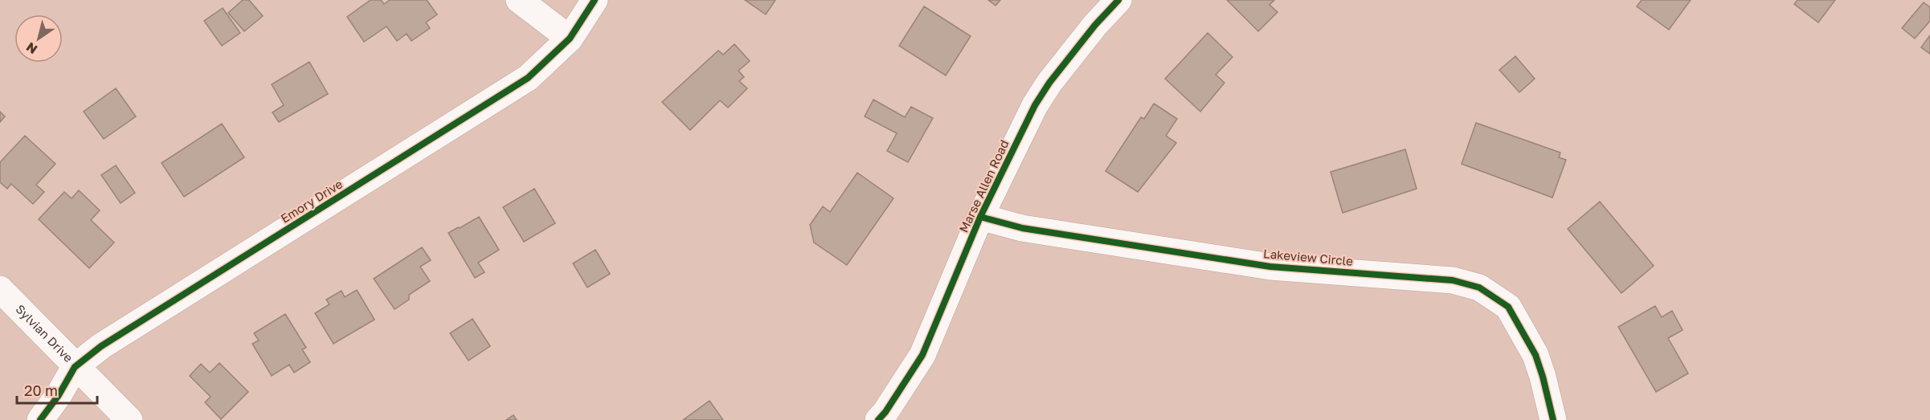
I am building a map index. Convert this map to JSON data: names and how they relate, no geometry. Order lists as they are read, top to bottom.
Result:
{
  "streets": {
    "street": [
      "Marse Allen Road",
      "Emory Drive",
      "Lakeview Circle",
      "Sylvian Drive"
    ]
  },
  "crossings": [
    ["Marse Allen Road", "Lakeview Circle"],
    ["Emory Drive", "Sylvian Drive"]
  ],
  "scale_bar": "20 m",
  "north": "bottom left"
}
